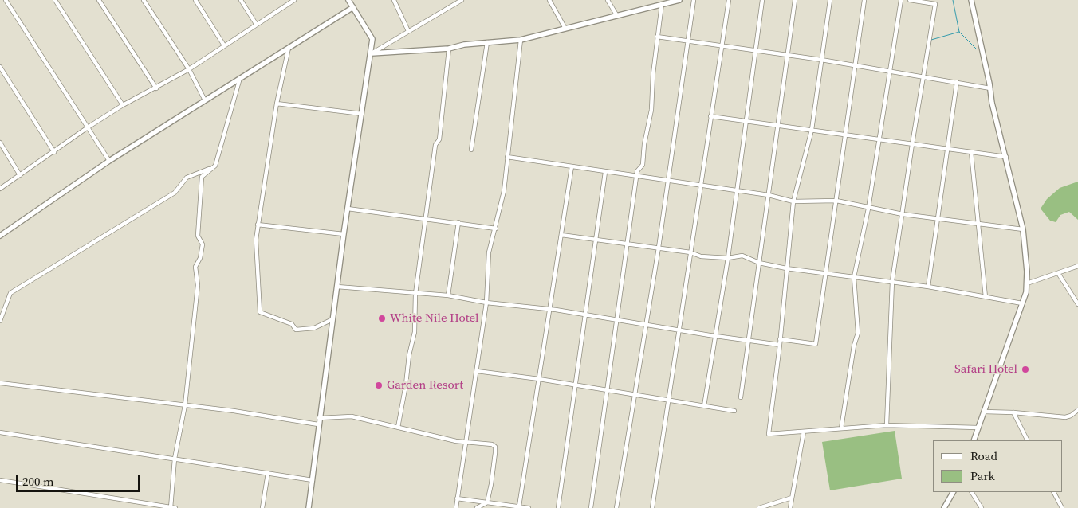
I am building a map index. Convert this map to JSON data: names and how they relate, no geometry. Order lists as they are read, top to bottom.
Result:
{
  "places": ["White Nile Hotel", "Safari Hotel", "Garden Resort"],
  "legend": ["Road", "Park"],
  "scale_bar": "200 m"
}
